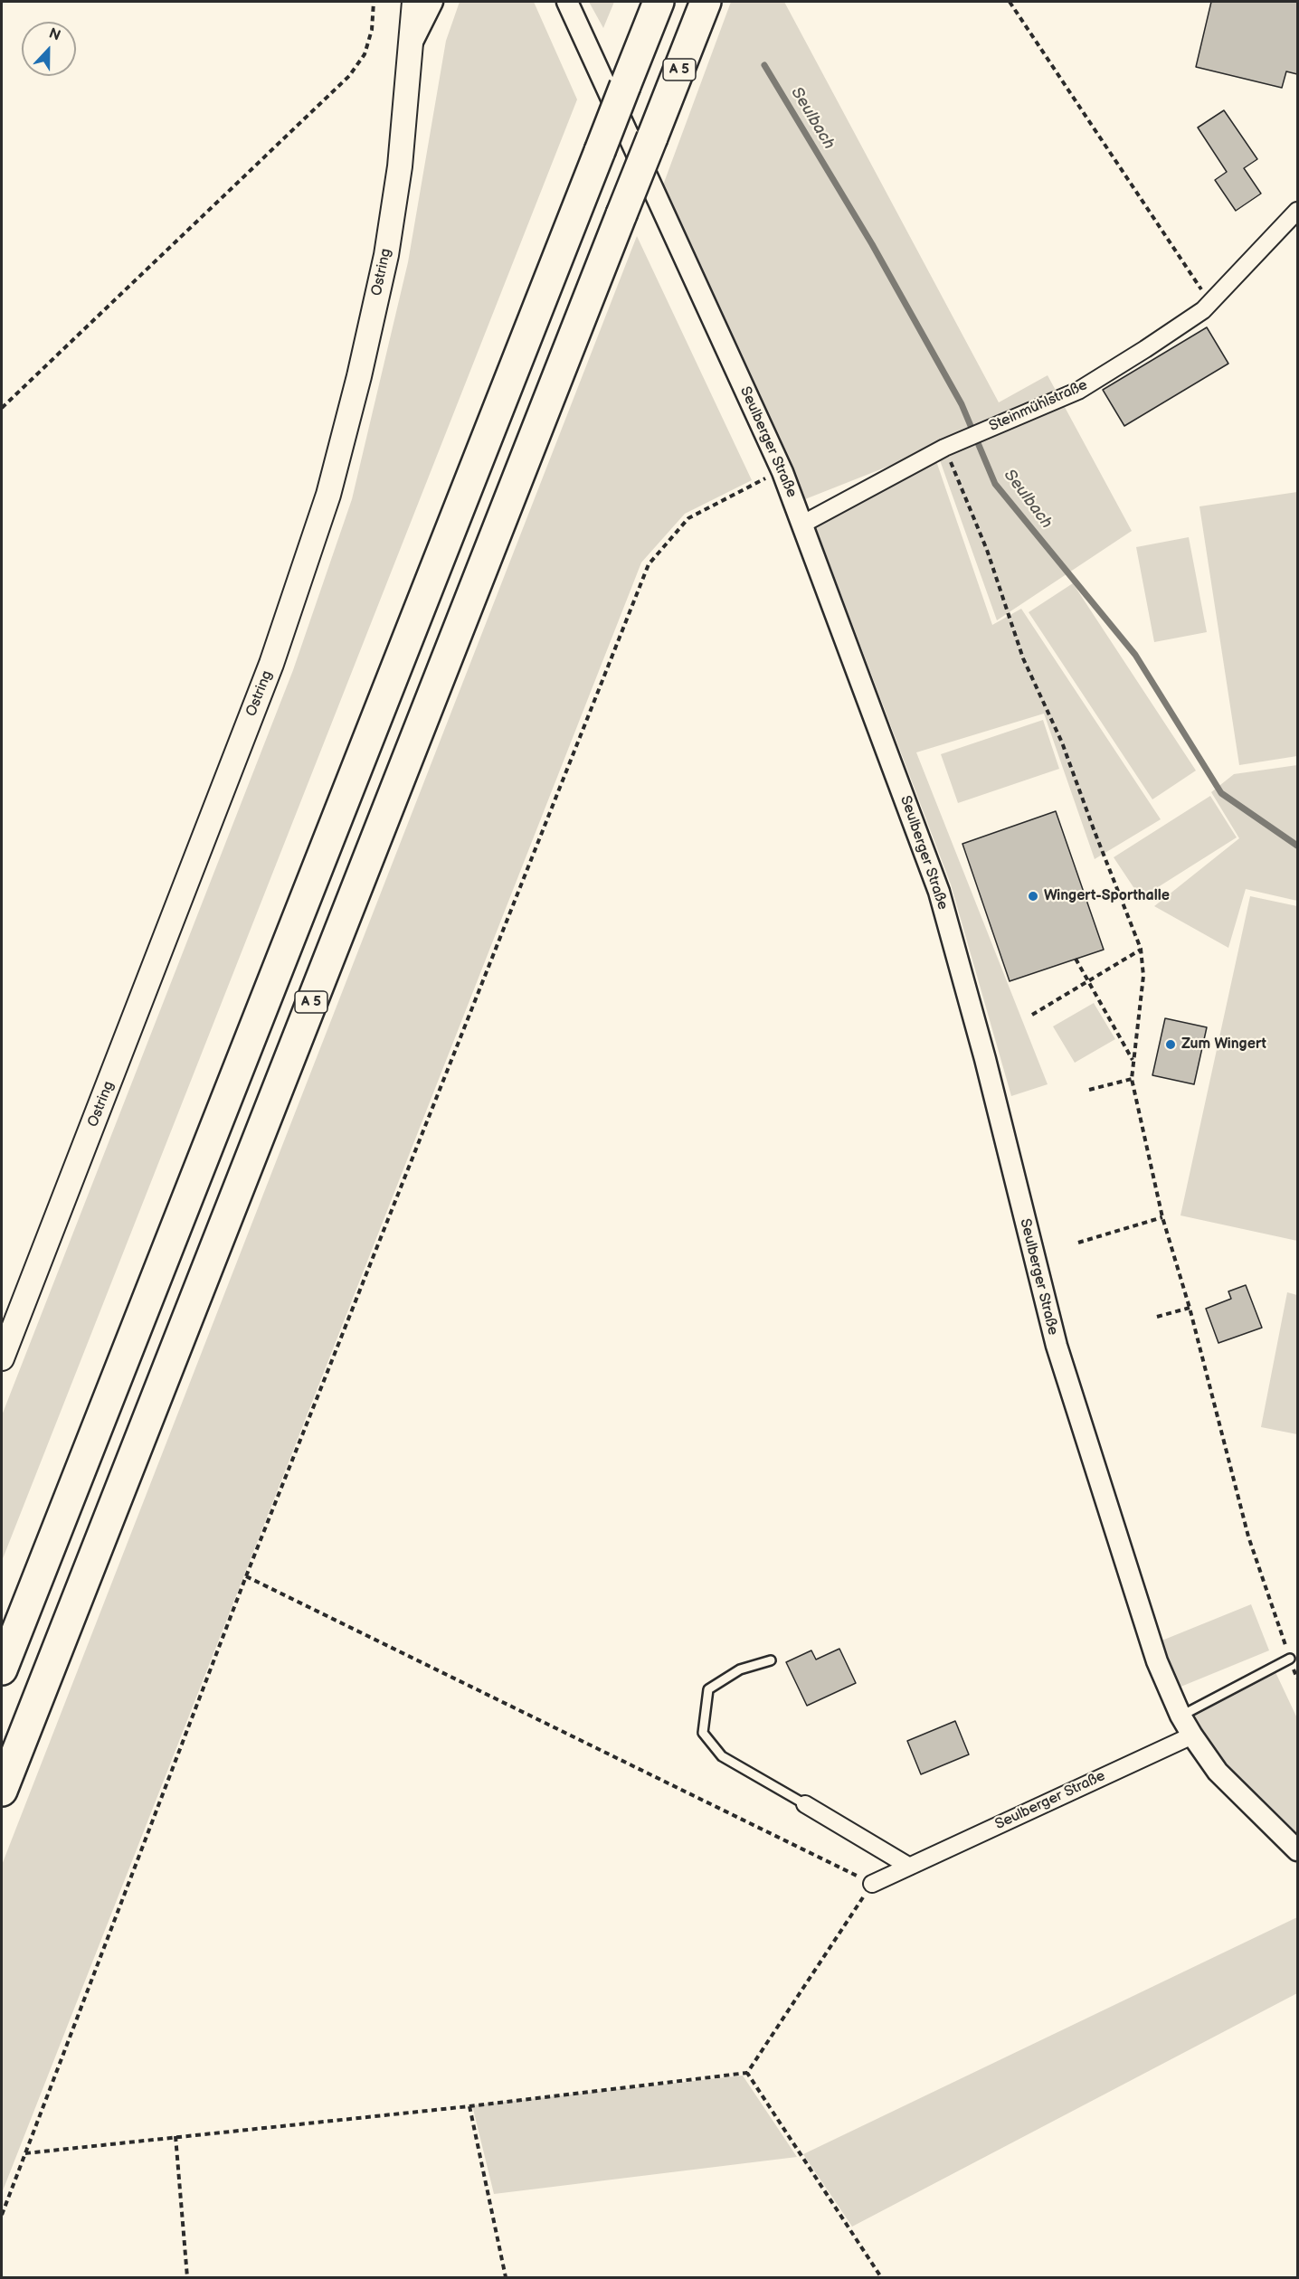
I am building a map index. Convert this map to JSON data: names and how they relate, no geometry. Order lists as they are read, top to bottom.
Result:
{
  "streets": {
    "highway": ["A 5"],
    "main road": ["Ostring"],
    "street": ["Steinmühlstraße", "Seulberger Straße"]
  },
  "crossings": [
    ["Steinmühlstraße", "Seulberger Straße"]
  ],
  "water": ["Seulbach"],
  "places": ["Wingert-Sporthalle", "Zum Wingert"],
  "north": "top"
}
